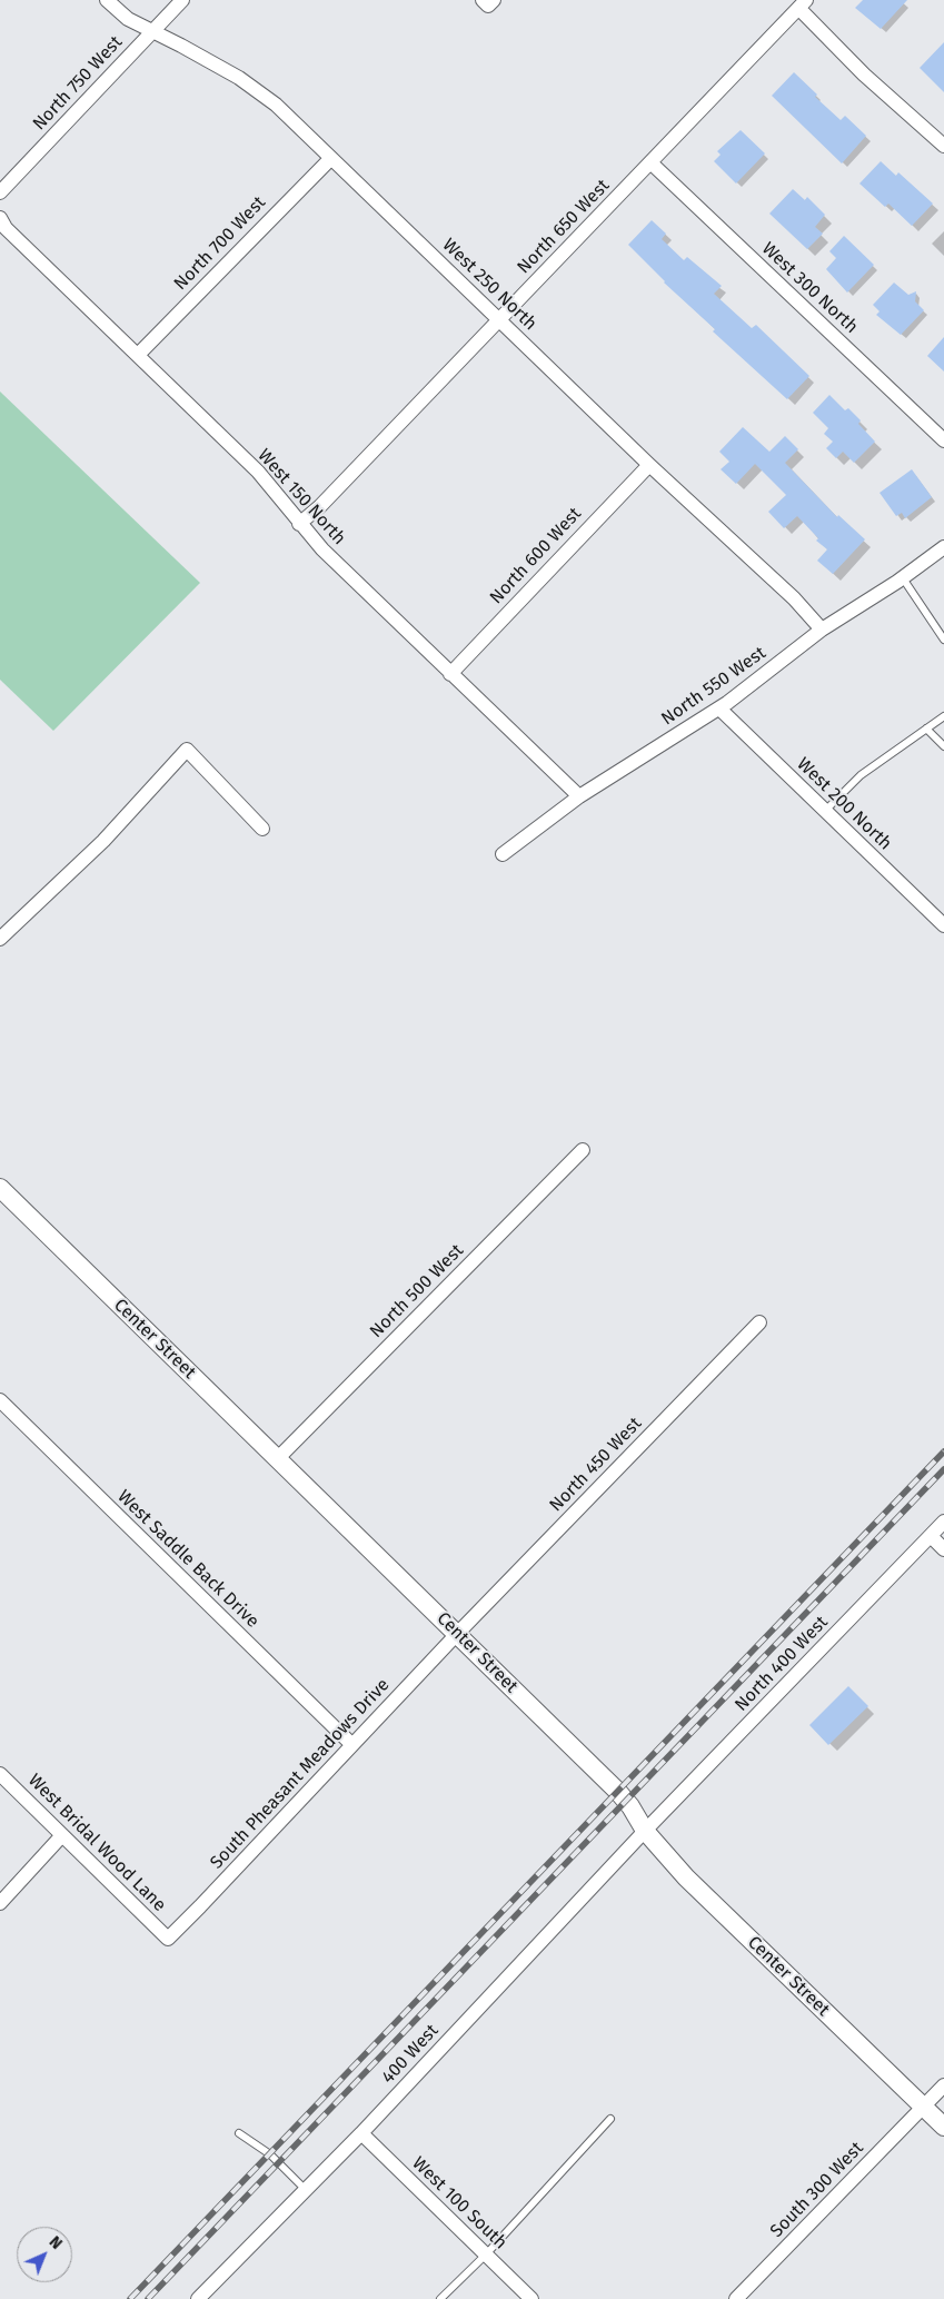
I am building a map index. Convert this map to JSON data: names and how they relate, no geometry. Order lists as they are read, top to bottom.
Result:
{
  "streets": {
    "street": [
      "North 750 West",
      "North 650 West",
      "North 700 West",
      "West 250 North",
      "West 300 North",
      "West 150 North",
      "North 600 West",
      "North 550 West",
      "West 200 North",
      "North 500 West",
      "Center Street",
      "North 450 West",
      "West Saddle Back Drive",
      "North 400 West",
      "South Pheasant Meadows Drive",
      "West Bridal Wood Lane",
      "400 West",
      "South 300 West",
      "West 100 South"
    ]
  },
  "crossings": [
    ["North 750 West", "West 250 North"],
    ["North 650 West", "West 250 North"],
    ["North 650 West", "West 300 North"],
    ["North 650 West", "West 150 North"],
    ["North 700 West", "West 250 North"],
    ["North 700 West", "West 150 North"],
    ["West 250 North", "North 600 West"],
    ["West 250 North", "North 550 West"],
    ["West 150 North", "North 600 West"],
    ["West 150 North", "North 550 West"],
    ["North 550 West", "West 200 North"],
    ["North 500 West", "Center Street"],
    ["Center Street", "North 450 West"],
    ["Center Street", "North 400 West"],
    ["Center Street", "South Pheasant Meadows Drive"],
    ["Center Street", "400 West"],
    ["Center Street", "South 300 West"],
    ["North 450 West", "South Pheasant Meadows Drive"],
    ["West Saddle Back Drive", "South Pheasant Meadows Drive"],
    ["North 400 West", "400 West"],
    ["South Pheasant Meadows Drive", "West Bridal Wood Lane"],
    ["400 West", "West 100 South"]
  ],
  "north": "top right"
}
